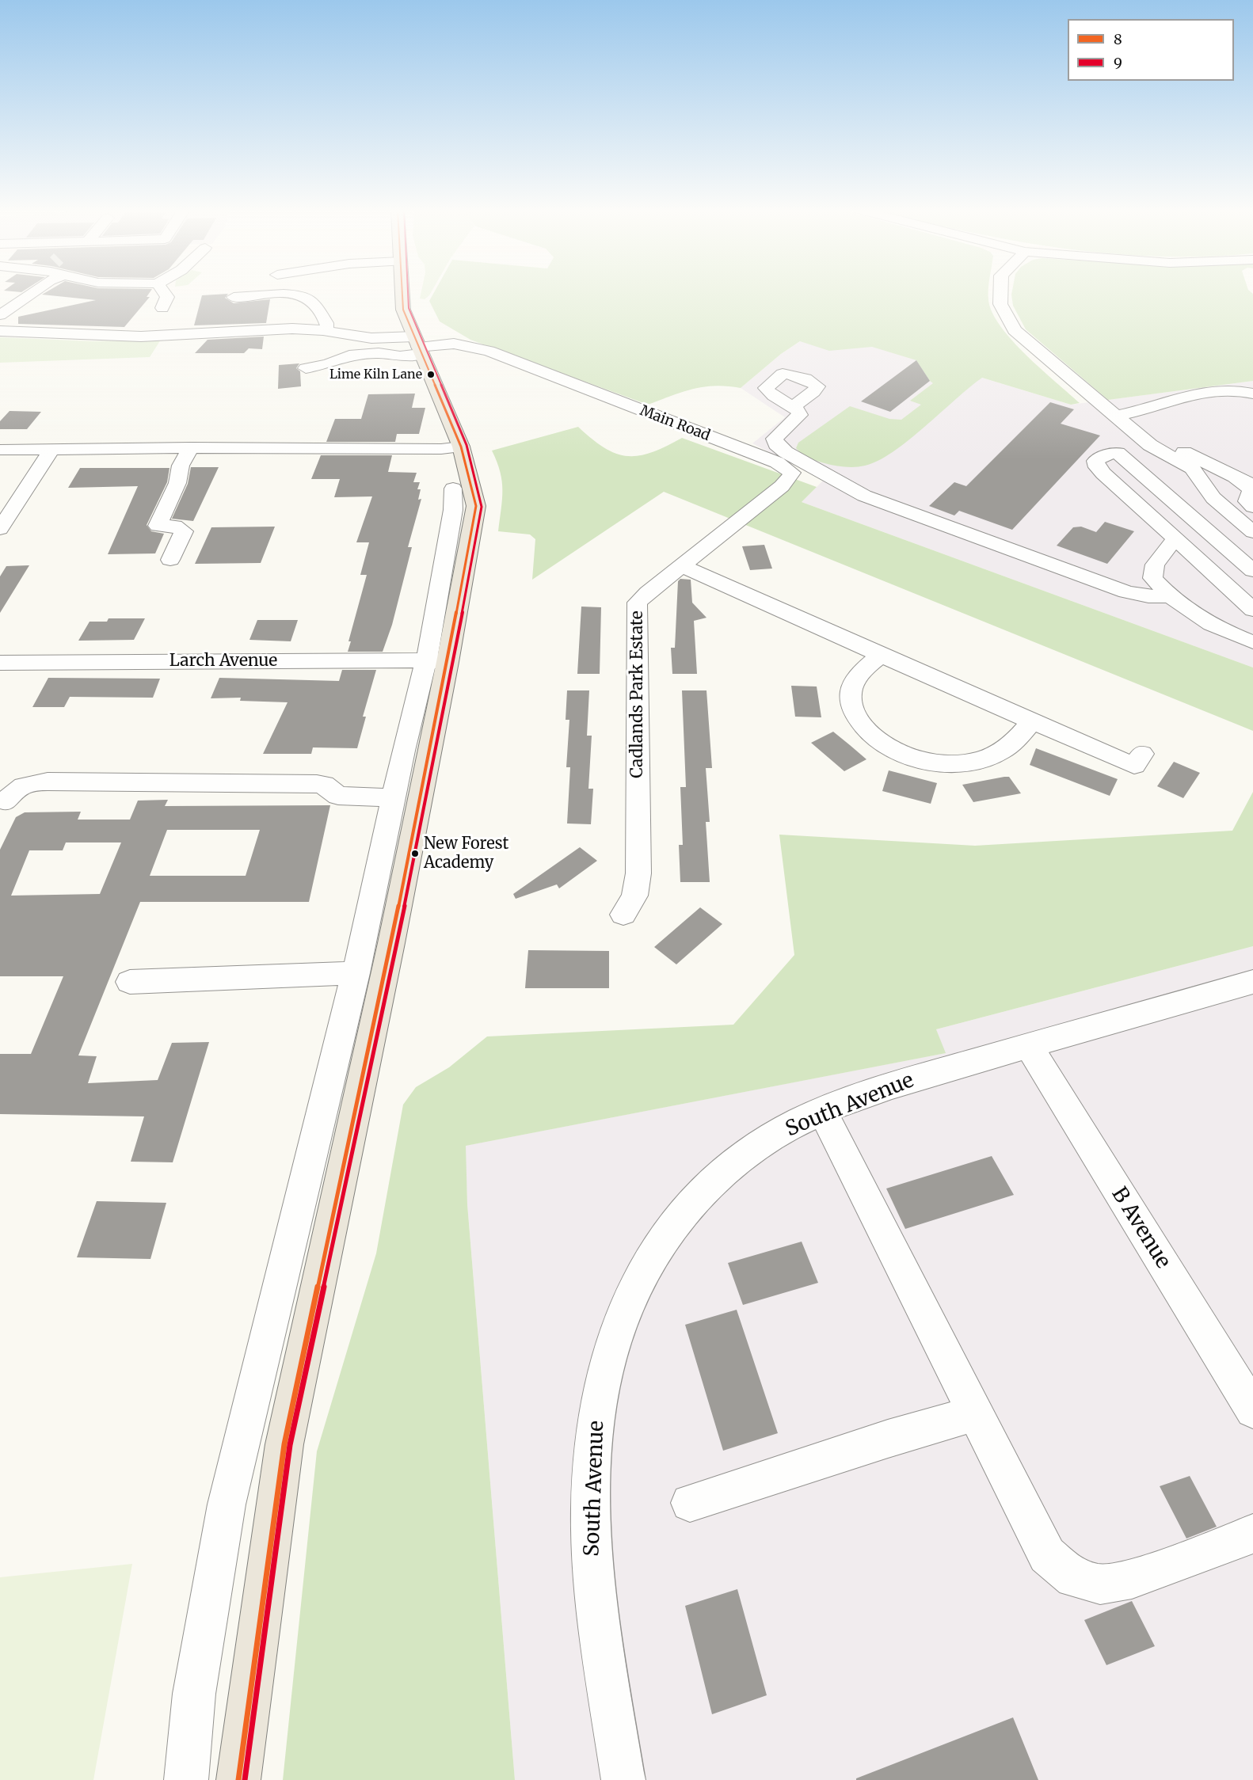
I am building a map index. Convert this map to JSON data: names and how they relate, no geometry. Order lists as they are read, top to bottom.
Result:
{
  "streets": {
    "street": [
      "Main Road",
      "Larch Avenue",
      "Cadlands Park Estate",
      "South Avenue",
      "B Avenue"
    ]
  },
  "crossings": [
    ["Main Road", "Cadlands Park Estate"],
    ["South Avenue", "B Avenue"]
  ],
  "places": ["Lime Kiln Lane", "New Forest Academy"],
  "lines": ["transit line 8", "transit line 9"],
  "legend": ["8", "9"]
}
